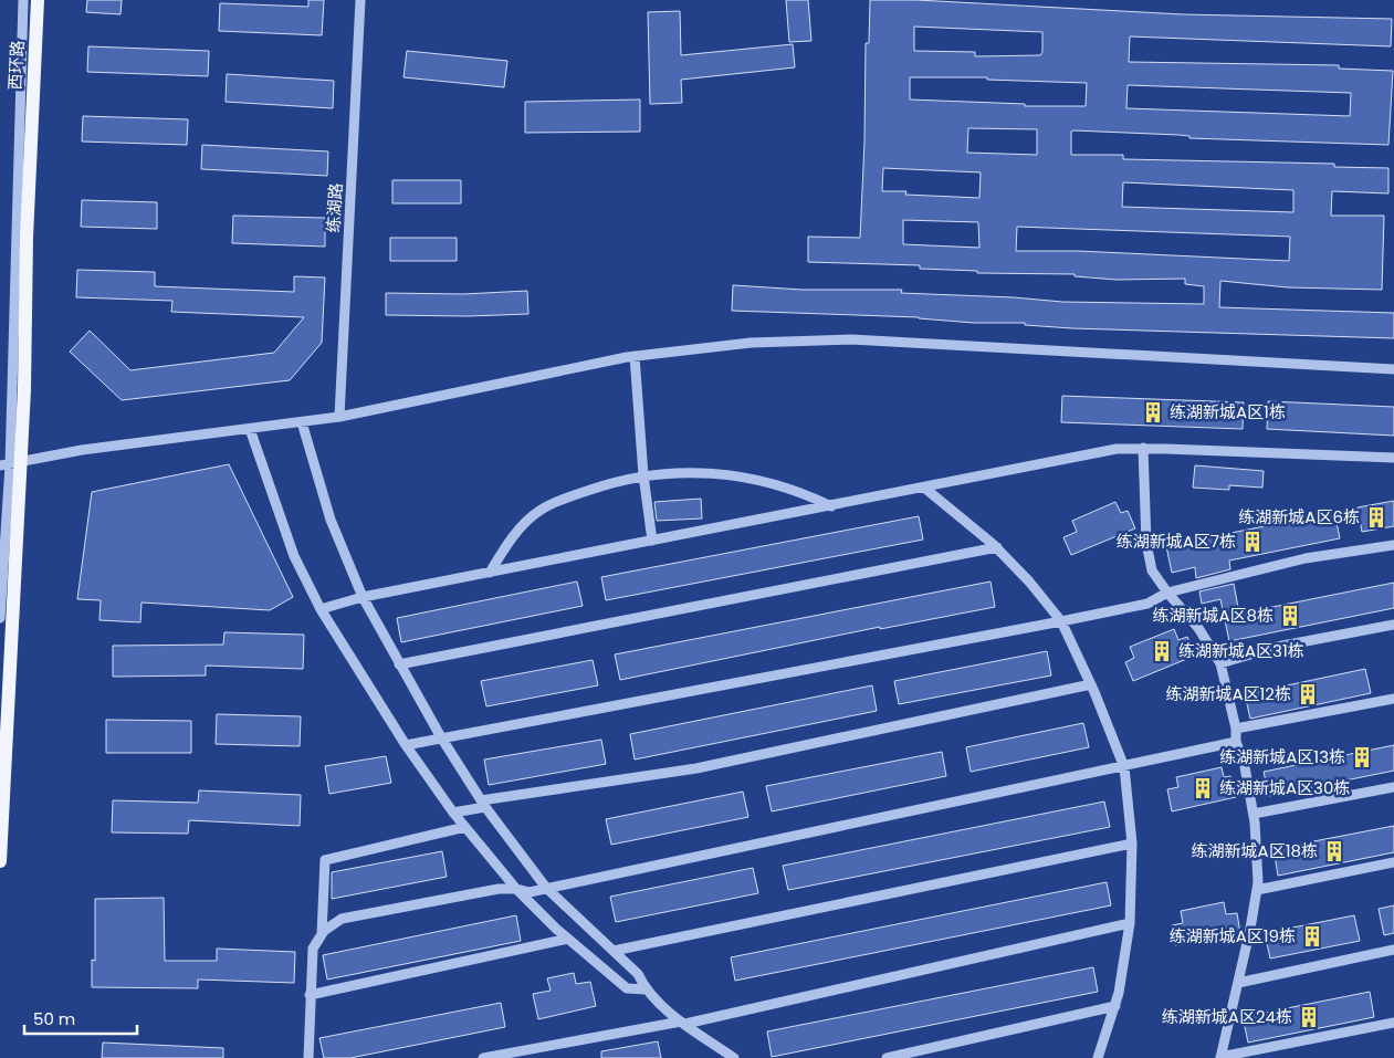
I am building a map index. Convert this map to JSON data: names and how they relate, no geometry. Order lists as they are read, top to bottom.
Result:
{
  "streets": {
    "main road": ["西环路"],
    "street": ["练湖路"]
  },
  "places": {
    "building": [
      "练湖新城A区1栋",
      "练湖新城A区6栋",
      "练湖新城A区7栋",
      "练湖新城A区8栋",
      "练湖新城A区31栋",
      "练湖新城A区12栋",
      "练湖新城A区13栋",
      "练湖新城A区30栋",
      "练湖新城A区18栋",
      "练湖新城A区19栋",
      "练湖新城A区24栋"
    ]
  },
  "scale_bar": "50 m"
}
